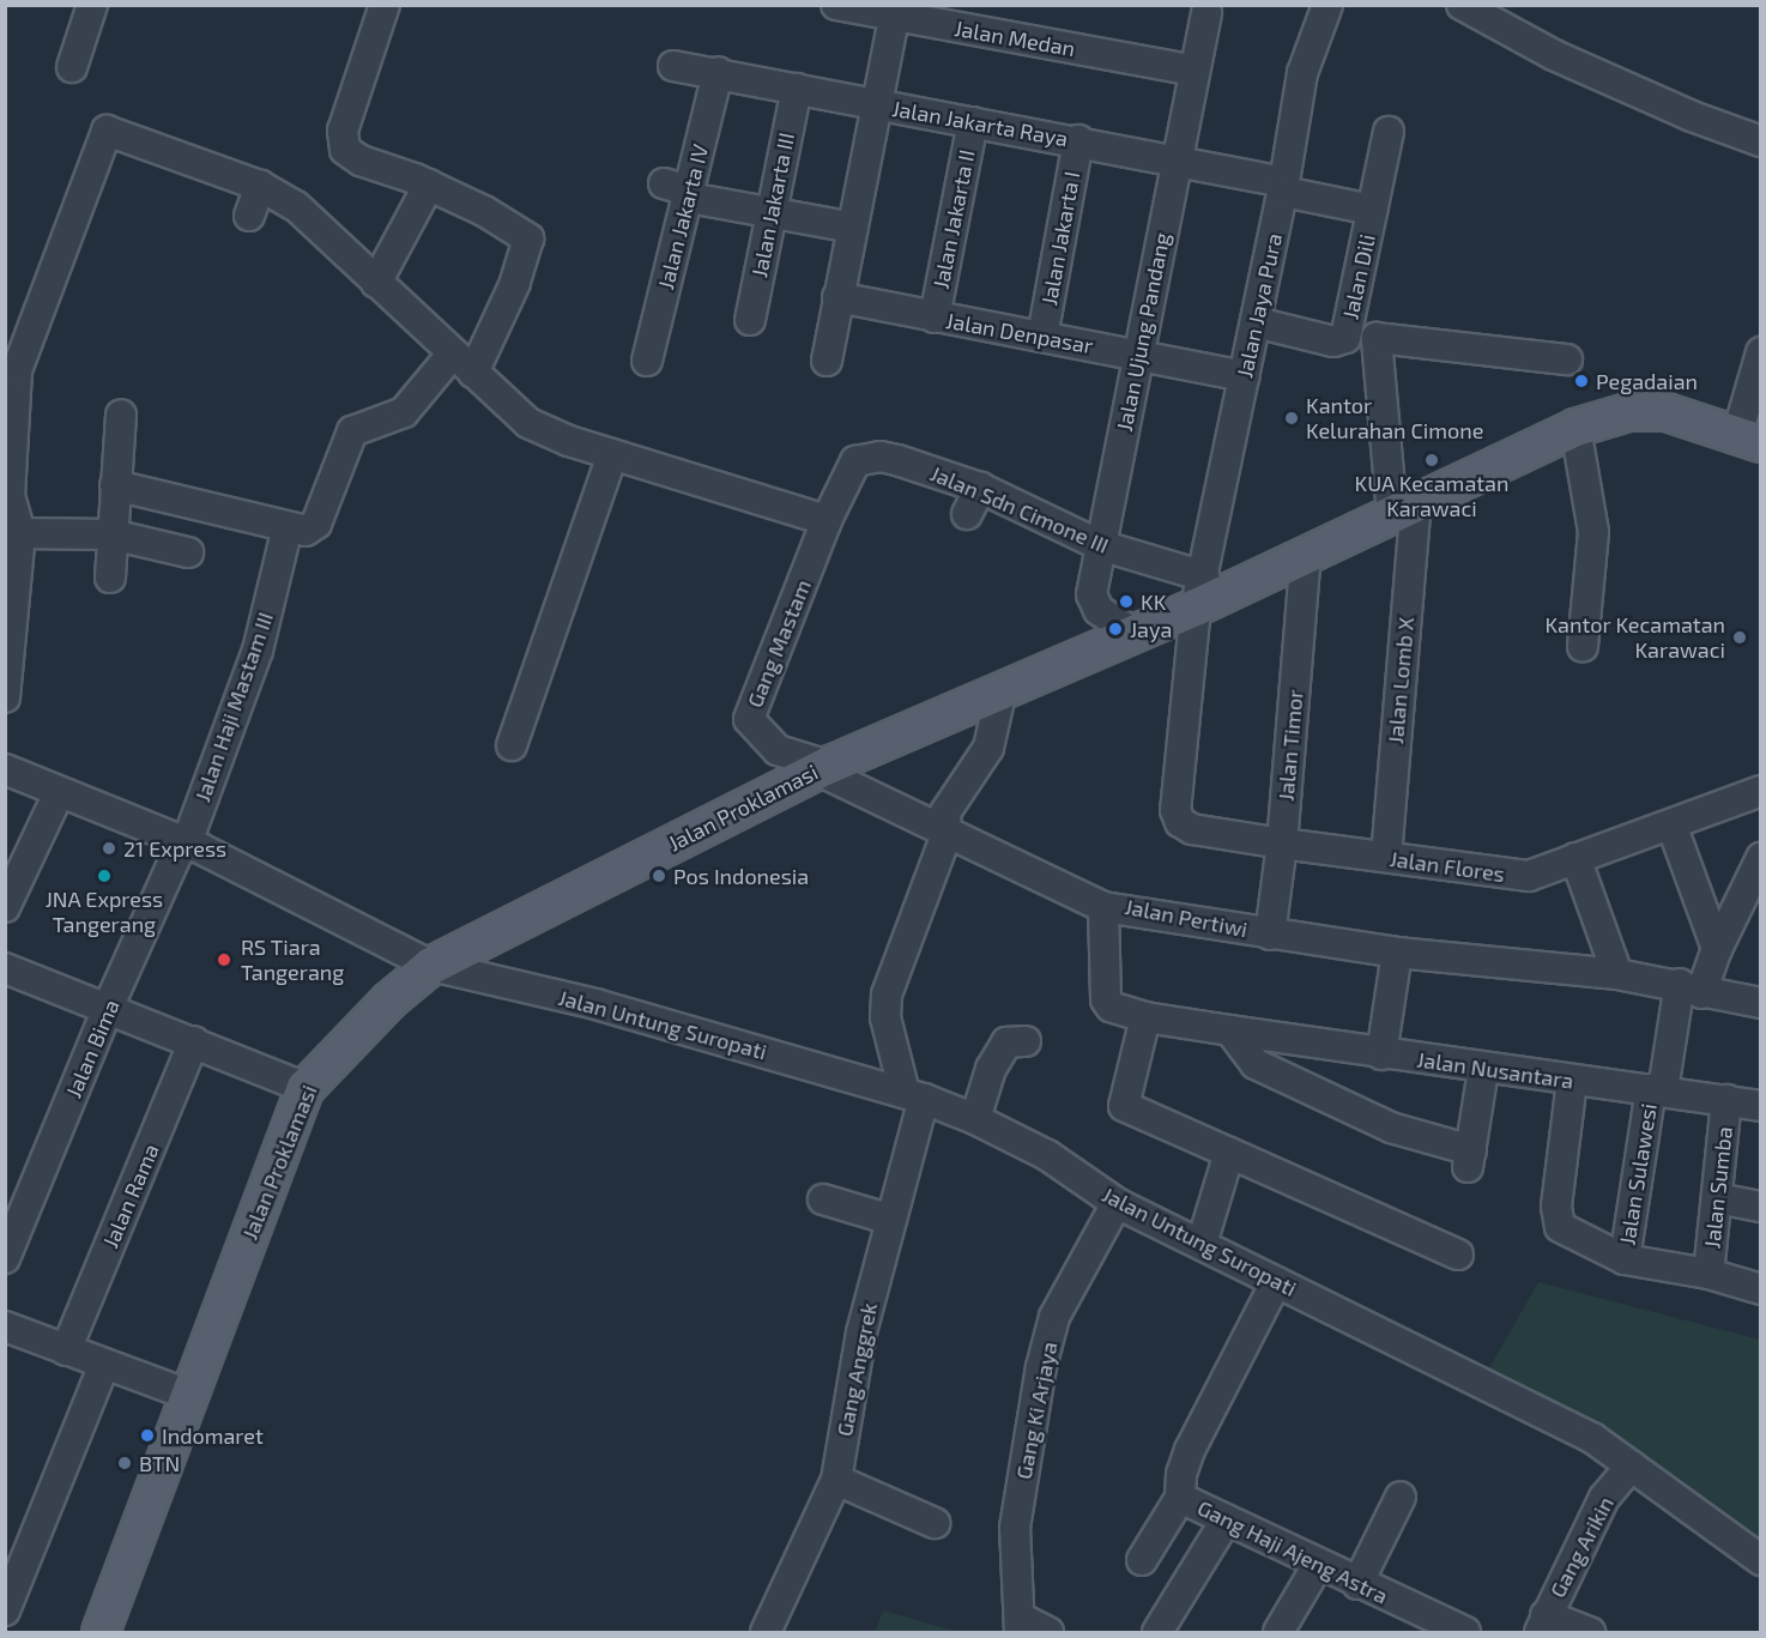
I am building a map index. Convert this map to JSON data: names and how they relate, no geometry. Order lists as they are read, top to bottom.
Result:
{
  "streets": {
    "main road": ["Jalan Proklamasi"],
    "street": [
      "Jalan Medan",
      "Jalan Jakarta Raya",
      "Jalan Jakarta III",
      "Jalan Jakarta IV",
      "Jalan Jakarta II",
      "Jalan Jakarta I",
      "Jalan Dili",
      "Jalan Jaya Pura",
      "Jalan Ujung Pandang",
      "Jalan Denpasar",
      "Jalan Sdn Cimone III",
      "Gang Mastam",
      "Jalan Lomb X",
      "Jalan Haji Mastam III",
      "Jalan Timor",
      "Jalan Flores",
      "Jalan Pertiwi",
      "Jalan Untung Suropati",
      "Jalan Bima",
      "Jalan Nusantara",
      "Jalan Sulawesi",
      "Jalan Sumba",
      "Jalan Rama",
      "Gang Anggrek",
      "Gang Ki Arjaya",
      "Gang Arikin",
      "Gang Haji Ajeng Astra"
    ]
  },
  "crossings": [
    ["Jalan Medan", "Jalan Ujung Pandang"],
    ["Jalan Jakarta Raya", "Jalan Jakarta III"],
    ["Jalan Jakarta Raya", "Jalan Jakarta IV"],
    ["Jalan Jakarta Raya", "Jalan Jakarta II"],
    ["Jalan Jakarta Raya", "Jalan Jakarta I"],
    ["Jalan Jakarta Raya", "Jalan Dili"],
    ["Jalan Jakarta Raya", "Jalan Jaya Pura"],
    ["Jalan Jakarta Raya", "Jalan Ujung Pandang"],
    ["Jalan Jakarta II", "Jalan Denpasar"],
    ["Jalan Jakarta I", "Jalan Denpasar"],
    ["Jalan Dili", "Jalan Jaya Pura"],
    ["Jalan Jaya Pura", "Jalan Denpasar"],
    ["Jalan Jaya Pura", "Jalan Sdn Cimone III"],
    ["Jalan Jaya Pura", "Jalan Proklamasi"],
    ["Jalan Jaya Pura", "Jalan Flores"],
    ["Jalan Ujung Pandang", "Jalan Denpasar"],
    ["Jalan Ujung Pandang", "Jalan Sdn Cimone III"],
    ["Jalan Ujung Pandang", "Jalan Proklamasi"],
    ["Jalan Sdn Cimone III", "Gang Mastam"],
    ["Jalan Sdn Cimone III", "Jalan Proklamasi"],
    ["Gang Mastam", "Jalan Proklamasi"],
    ["Jalan Lomb X", "Jalan Proklamasi"],
    ["Jalan Lomb X", "Jalan Flores"],
    ["Jalan Haji Mastam III", "Jalan Untung Suropati"],
    ["Jalan Haji Mastam III", "Jalan Bima"],
    ["Jalan Timor", "Jalan Proklamasi"],
    ["Jalan Timor", "Jalan Flores"],
    ["Jalan Timor", "Jalan Pertiwi"],
    ["Jalan Proklamasi", "Jalan Untung Suropati"],
    ["Jalan Pertiwi", "Jalan Nusantara"],
    ["Jalan Pertiwi", "Jalan Sulawesi"],
    ["Jalan Untung Suropati", "Jalan Bima"],
    ["Jalan Untung Suropati", "Gang Anggrek"],
    ["Jalan Untung Suropati", "Gang Ki Arjaya"],
    ["Jalan Untung Suropati", "Gang Arikin"],
    ["Jalan Untung Suropati", "Gang Haji Ajeng Astra"],
    ["Jalan Nusantara", "Jalan Sulawesi"],
    ["Jalan Nusantara", "Jalan Sumba"]
  ],
  "places": [
    "Pegadaian",
    "Kantor Kelurahan Cimone",
    "KUA Kecamatan Karawaci",
    "KK",
    "Jaya",
    "Kantor Kecamatan Karawaci",
    "21 Express",
    "JNA Express Tangerang",
    "Pos Indonesia",
    "RS Tiara Tangerang",
    "Indomaret",
    "BTN"
  ]
}
